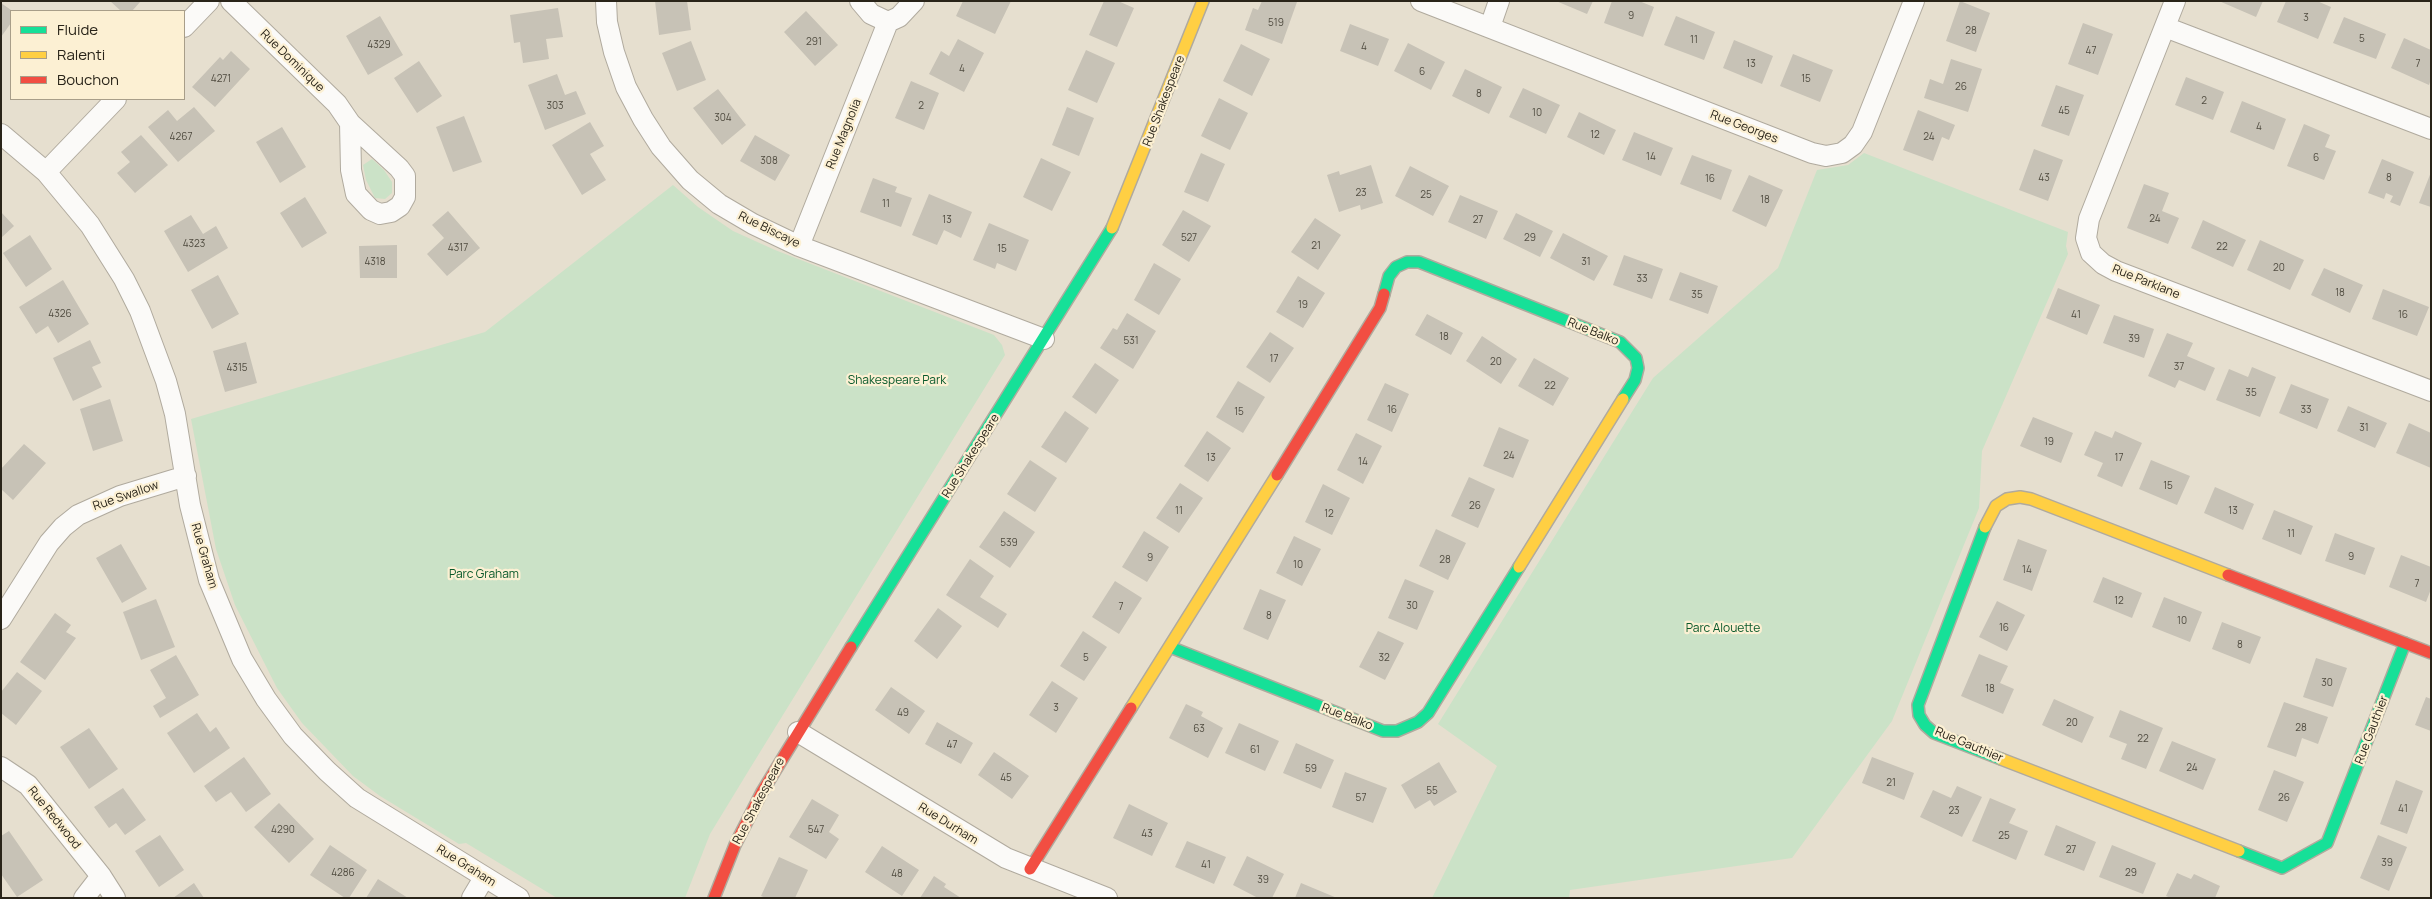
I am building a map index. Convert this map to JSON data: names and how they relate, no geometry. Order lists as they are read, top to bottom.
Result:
{
  "streets": {
    "street": [
      "Rue Dominique",
      "Rue Shakespeare",
      "Rue Georges",
      "Rue Magnolia",
      "Rue Biscaye",
      "Rue Parklane",
      "Rue Balko",
      "Rue Swallow",
      "Rue Graham",
      "Rue Gauthier",
      "Rue Redwood",
      "Rue Durham"
    ]
  },
  "crossings": [
    ["Rue Shakespeare", "Rue Biscaye"],
    ["Rue Shakespeare", "Rue Durham"],
    ["Rue Magnolia", "Rue Biscaye"],
    ["Rue Balko", "Rue Durham"],
    ["Rue Swallow", "Rue Graham"]
  ],
  "parks": ["Shakespeare Park", "Parc Graham", "Parc Alouette"],
  "house_numbers": [
    "9",
    "3",
    "519",
    "28",
    "5",
    "11",
    "291",
    "4329",
    "4",
    "47",
    "13",
    "7",
    "4",
    "6",
    "4271",
    "15",
    "26",
    "8",
    "2",
    "303",
    "2",
    "45",
    "10",
    "304",
    "4",
    "12",
    "4267",
    "24",
    "14",
    "6",
    "308",
    "43",
    "8",
    "16",
    "23",
    "25",
    "18",
    "11",
    "24",
    "13",
    "27",
    "527",
    "29",
    "4323",
    "21",
    "22",
    "4317",
    "15",
    "4318",
    "31",
    "20",
    "33",
    "18",
    "35",
    "19",
    "4326",
    "41",
    "16",
    "18",
    "39",
    "531",
    "17",
    "20",
    "37",
    "4315",
    "22",
    "35",
    "16",
    "33",
    "15",
    "31",
    "19",
    "24",
    "13",
    "17",
    "14",
    "15",
    "26",
    "11",
    "13",
    "12",
    "11",
    "539",
    "9",
    "9",
    "28",
    "10",
    "14",
    "7",
    "12",
    "30",
    "7",
    "8",
    "10",
    "16",
    "8",
    "5",
    "32",
    "30",
    "18",
    "3",
    "49",
    "20",
    "28",
    "63",
    "22",
    "47",
    "61",
    "24",
    "59",
    "45",
    "21",
    "55",
    "57",
    "26",
    "41",
    "23",
    "4290",
    "547",
    "43",
    "25",
    "27",
    "39",
    "41",
    "4286",
    "29",
    "48",
    "39"
  ],
  "legend": ["Fluide", "Ralenti", "Bouchon"]
}
